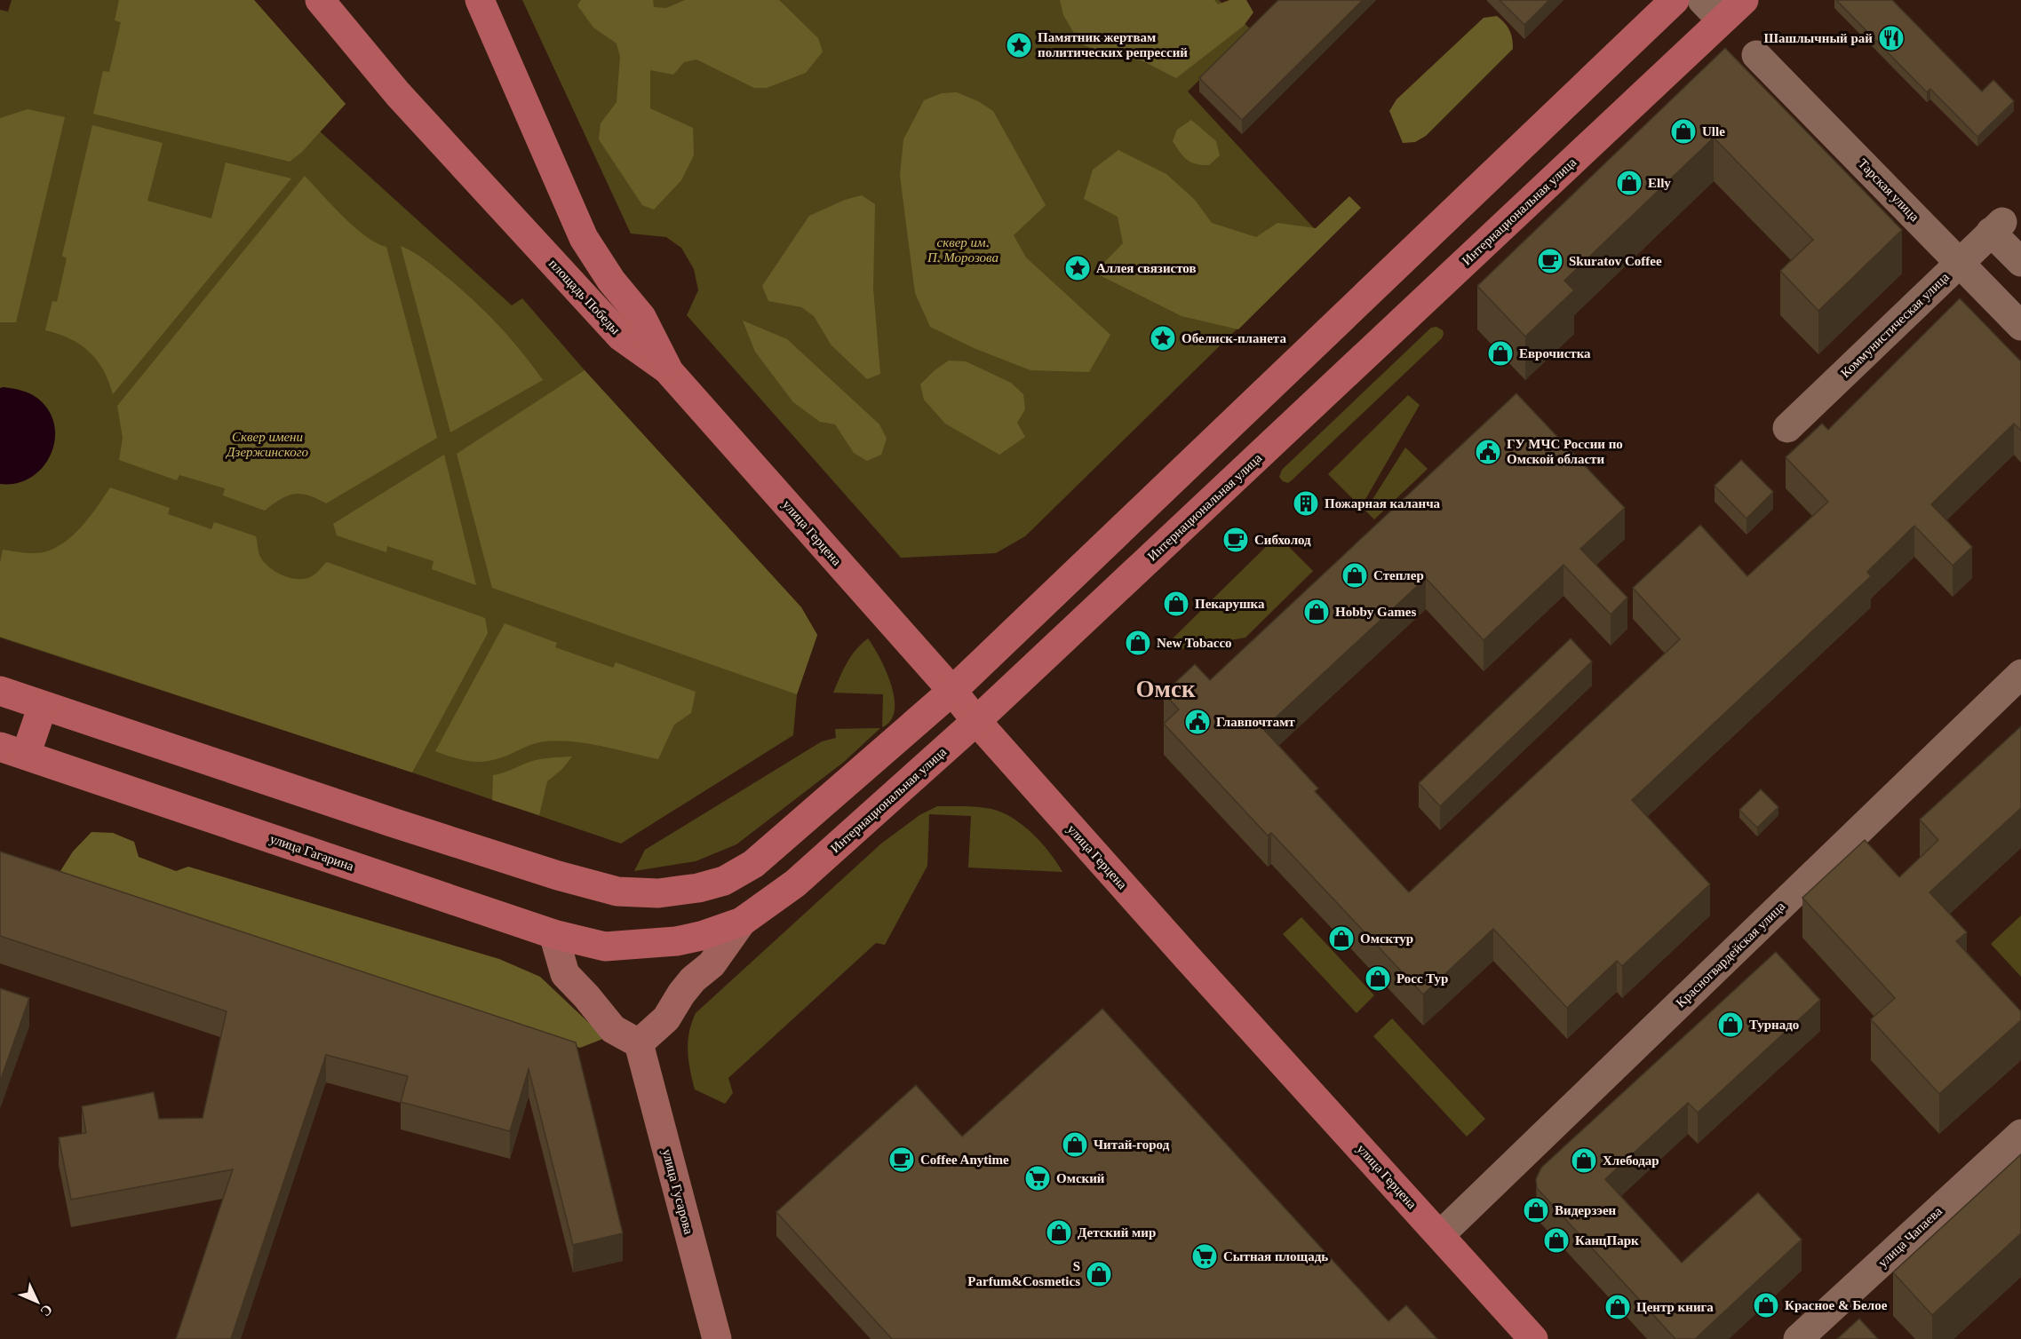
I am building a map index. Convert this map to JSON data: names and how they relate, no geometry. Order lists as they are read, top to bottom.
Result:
{
  "streets": {
    "main road": [
      "Интернациональная улица",
      "площадь Победы",
      "улица Герцена",
      "улица Гагарина",
      "улица Гусарова"
    ],
    "street": [
      "Тарская улица",
      "Коммунистическая улица",
      "Красногвардейская улица",
      "улица Чапаева"
    ]
  },
  "crossings": [
    ["Тарская улица", "Коммунистическая улица"],
    ["Интернациональная улица", "улица Герцена"],
    ["Интернациональная улица", "улица Гагарина"],
    ["площадь Победы", "улица Герцена"],
    ["улица Герцена", "Красногвардейская улица"]
  ],
  "districts": ["Омск"],
  "parks": ["сквер им. П. Морозова", "Сквер имени Дзержинского"],
  "places": {
    "restaurant": ["Шашлычный рай"],
    "place": ["Памятник жертвам политических репрессий", "Аллея связистов", "Обелиск-планета"],
    "shop": [
      "Ulle",
      "Elly",
      "Еврочистка",
      "Степлер",
      "Пекарушка",
      "Hobby Games",
      "New Tobacco",
      "Омсктур",
      "Росс Тур",
      "Турнадо",
      "Читай-город",
      "Хлебодар",
      "Видерзэен",
      "Детский мир",
      "КанцПарк",
      "S Parfum&Cosmetics",
      "Красное & Белое",
      "Центр книга"
    ],
    "cafe": ["Skuratov Coffee", "Сибхолод", "Coffee Anytime"],
    "public building": ["ГУ МЧС России по Омской области", "Главпочтамт"],
    "building": ["Пожарная каланча"],
    "supermarket": ["Омский", "Сытная площадь"]
  },
  "north": "bottom right"
}
